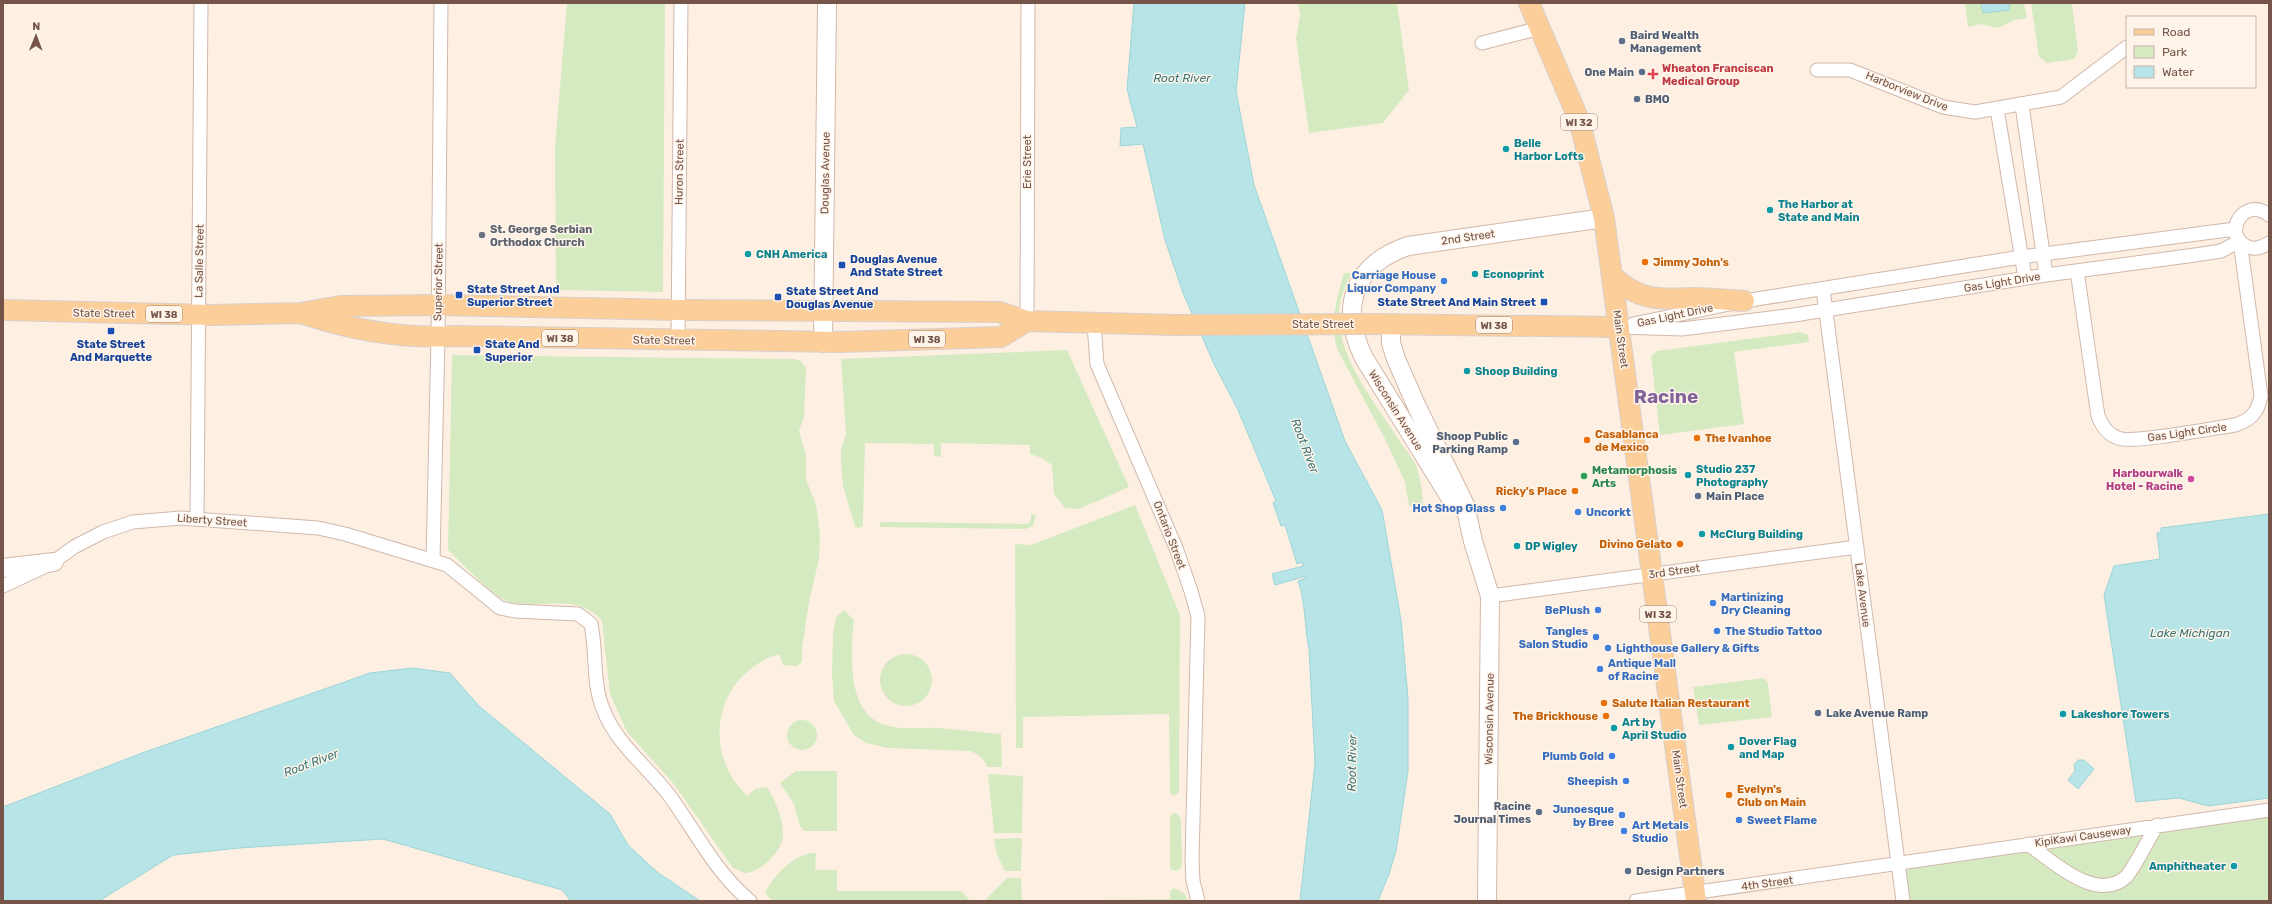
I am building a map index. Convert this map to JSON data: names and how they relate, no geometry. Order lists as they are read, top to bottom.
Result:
{
  "streets": {
    "main road": [
      "WI 32",
      "State Street",
      "WI 38",
      "Main Street"
    ],
    "street": [
      "Harborview Drive",
      "Erie Street",
      "Huron Street",
      "Douglas Avenue",
      "2nd Street",
      "La Salle Street",
      "Superior Street",
      "Gas Light Drive",
      "Wisconsin Avenue",
      "Gas Light Circle",
      "Liberty Street",
      "Ontario Street",
      "3rd Street",
      "Lake Avenue",
      "KipiKawi Causeway",
      "4th Street"
    ]
  },
  "crossings": [
    ["Erie Street", "State Street"],
    ["Huron Street", "State Street"],
    ["Douglas Avenue", "State Street"],
    ["2nd Street", "Main Street"],
    ["2nd Street", "Wisconsin Avenue"],
    ["La Salle Street", "State Street"],
    ["La Salle Street", "Liberty Street"],
    ["Superior Street", "State Street"],
    ["Superior Street", "Liberty Street"],
    ["Gas Light Drive", "State Street"],
    ["Gas Light Drive", "Main Street"],
    ["Gas Light Drive", "Gas Light Circle"],
    ["Gas Light Drive", "Lake Avenue"],
    ["State Street", "Main Street"],
    ["State Street", "Wisconsin Avenue"],
    ["State Street", "Ontario Street"],
    ["Main Street", "3rd Street"],
    ["Main Street", "4th Street"],
    ["Wisconsin Avenue", "3rd Street"],
    ["3rd Street", "Lake Avenue"],
    ["Lake Avenue", "KipiKawi Causeway"],
    ["Lake Avenue", "4th Street"],
    ["KipiKawi Causeway", "4th Street"]
  ],
  "districts": ["Racine"],
  "water": ["Root River", "Lake Michigan"],
  "places": {
    "other": [
      "Baird Wealth Management",
      "One Main",
      "BMO",
      "Belle Harbor Lofts",
      "The Harbor at State and Main",
      "St. George Serbian Orthodox Church",
      "CNH America",
      "Jimmy John's",
      "Econoprint",
      "Carriage House Liquor Company",
      "Shoop Building",
      "The Ivanhoe",
      "Casablanca de Mexico",
      "Shoop Public Parking Ramp",
      "Studio 237 Photography",
      "Metamorphosis Arts",
      "Harbourwalk Hotel - Racine",
      "Ricky's Place",
      "Main Place",
      "Hot Shop Glass",
      "Uncorkt",
      "McClurg Building",
      "Divino Gelato",
      "DP Wigley",
      "Martinizing Dry Cleaning",
      "BePlush",
      "The Studio Tattoo",
      "Tangles Salon Studio",
      "Lighthouse Gallery & Gifts",
      "Antique Mall of Racine",
      "Salute Italian Restaurant",
      "Lake Avenue Ramp",
      "Lakeshore Towers",
      "The Brickhouse",
      "Art by April Studio",
      "Dover Flag and Map",
      "Plumb Gold",
      "Sheepish",
      "Evelyn's Club on Main",
      "Racine Journal Times",
      "Junoesque by Bree",
      "Sweet Flame",
      "Art Metals Studio",
      "Amphitheater",
      "Design Partners"
    ],
    "health": ["Wheaton Franciscan Medical Group"],
    "transit": [
      "Douglas Avenue And State Street",
      "State Street And Superior Street",
      "State Street And Douglas Avenue",
      "State Street And Main Street",
      "State Street And Marquette",
      "State And Superior"
    ]
  },
  "legend": ["Road", "Park", "Water"],
  "north": "top"
}
